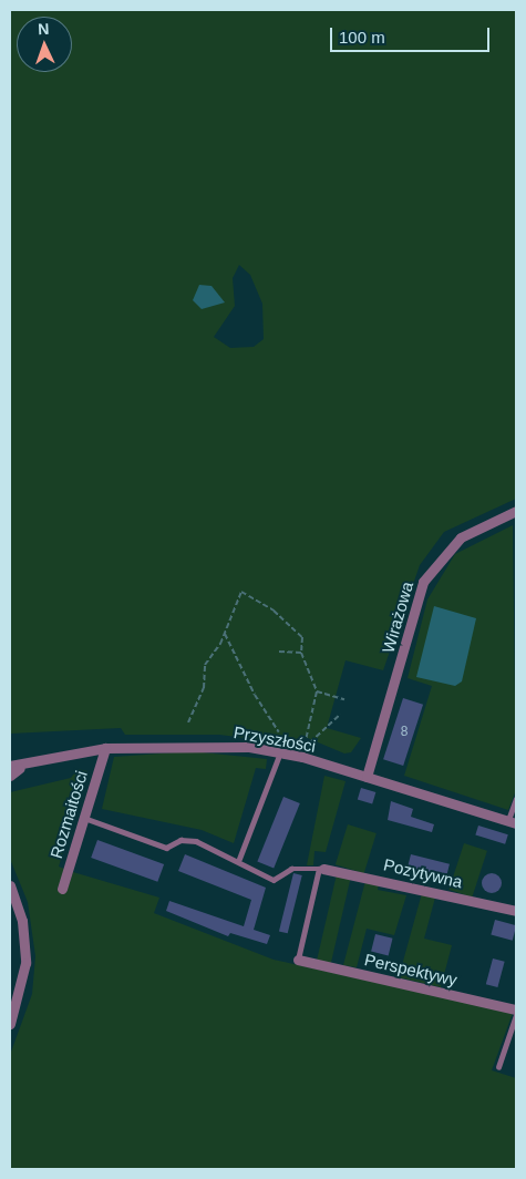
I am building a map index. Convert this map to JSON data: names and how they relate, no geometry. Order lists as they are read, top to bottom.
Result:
{
  "streets": {
    "street": [
      "Wirażowa",
      "Przyszłości",
      "Rozmaitości",
      "Pozytywna",
      "Perspektywy"
    ]
  },
  "crossings": [
    ["Wirażowa", "Przyszłości"],
    ["Przyszłości", "Rozmaitości"]
  ],
  "house_numbers": ["8"],
  "scale_bar": "100 m",
  "north": "top"
}
